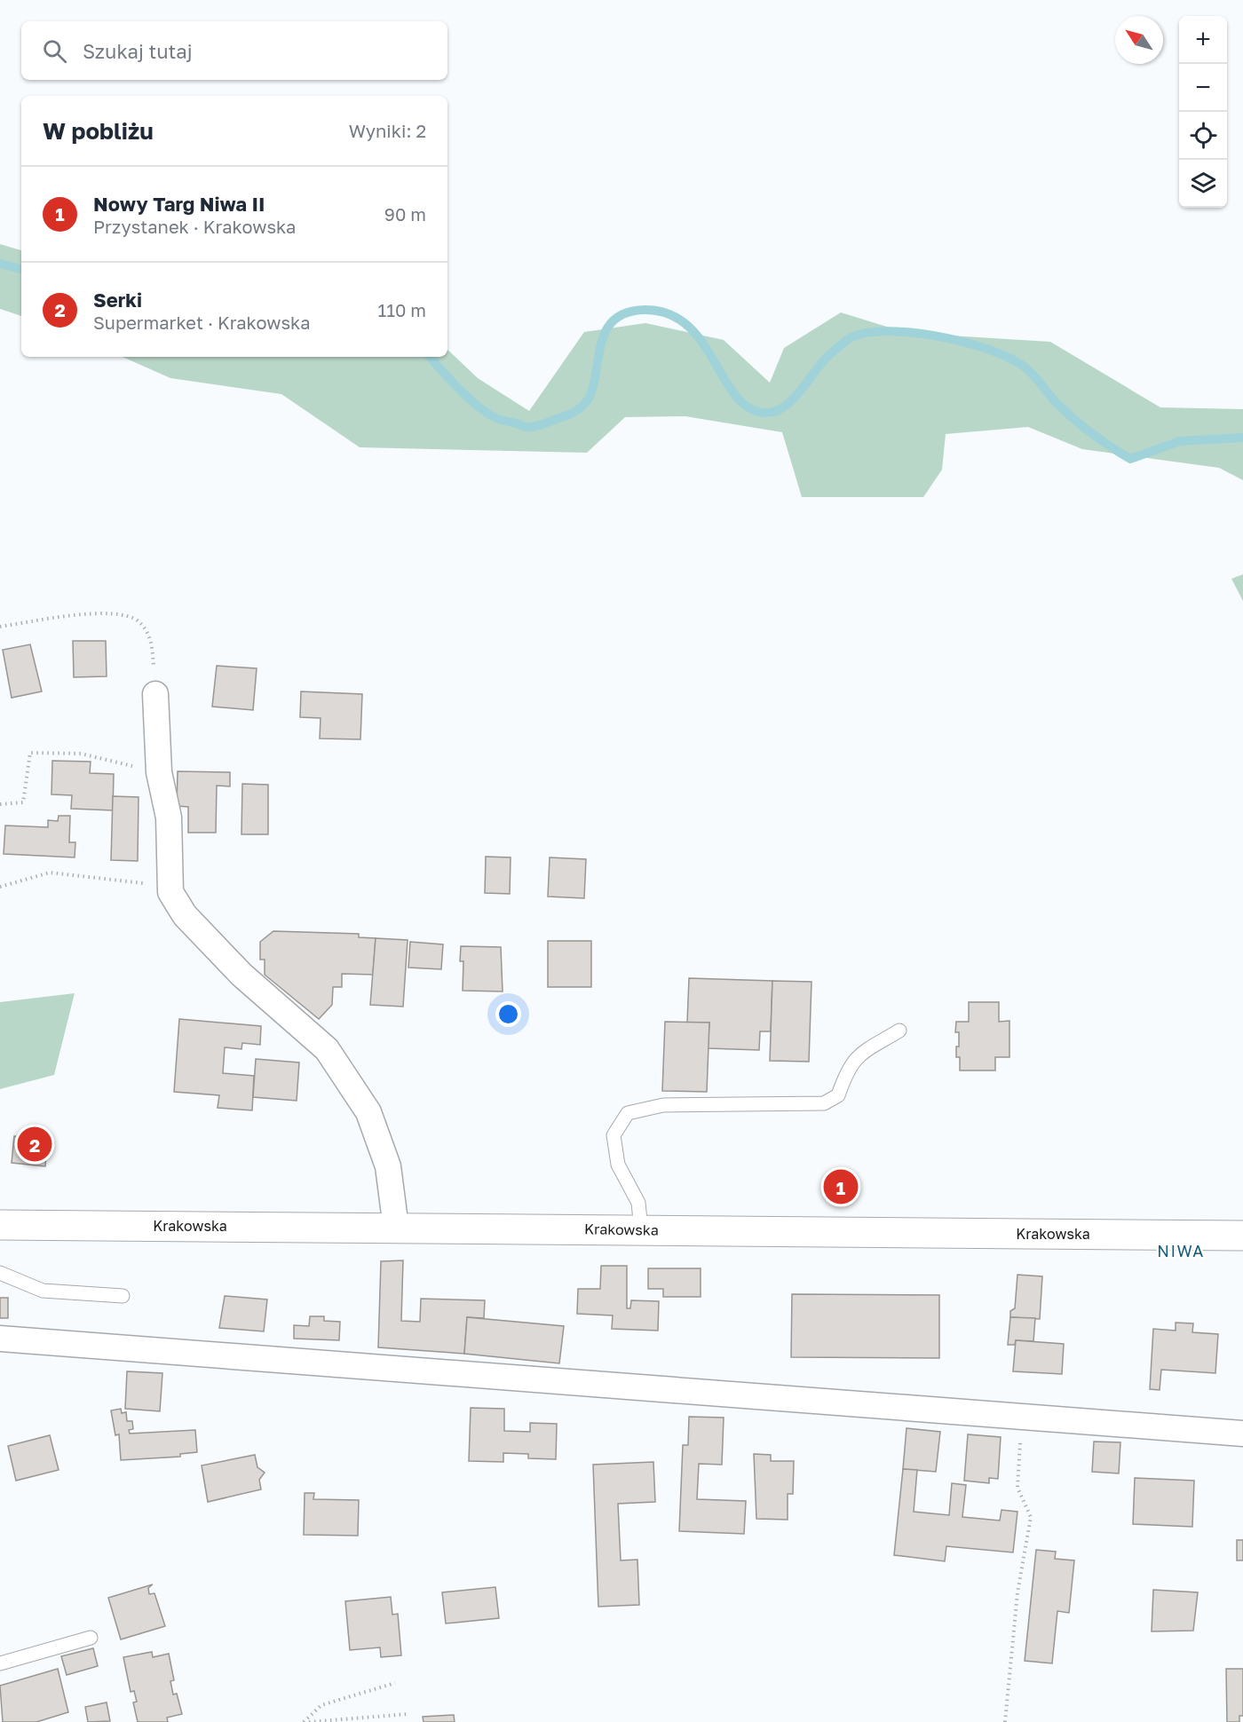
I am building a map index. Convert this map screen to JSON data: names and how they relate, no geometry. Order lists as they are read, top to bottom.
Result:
{
  "streets": {
    "main road": ["Krakowska"]
  },
  "districts": ["NIWA"],
  "north": "top left",
  "page": {
    "map_buttons": ["+", "−"],
    "search": "Szukaj tutaj",
    "heading": ["W pobliżu", "Wyniki: 2"],
    "list": [
      {
        "mark": "1",
        "name": "Nowy Targ Niwa II",
        "note": "Przystanek · Krakowska",
        "value": "90 m"
      },
      {
        "mark": "2",
        "name": "Serki",
        "note": "Supermarket · Krakowska",
        "value": "110 m"
      }
    ],
    "pins": ["2", "1"]
  }
}
